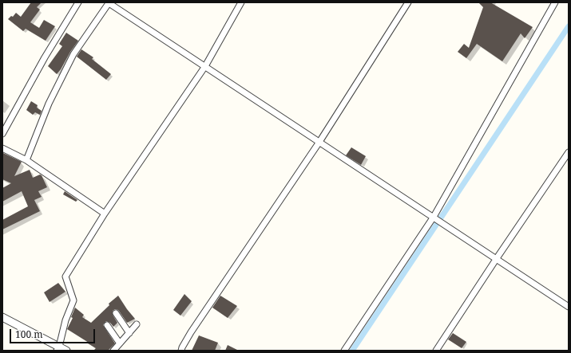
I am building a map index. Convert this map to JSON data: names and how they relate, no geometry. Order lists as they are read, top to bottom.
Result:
{
  "scale_bar": "100 m"
}
